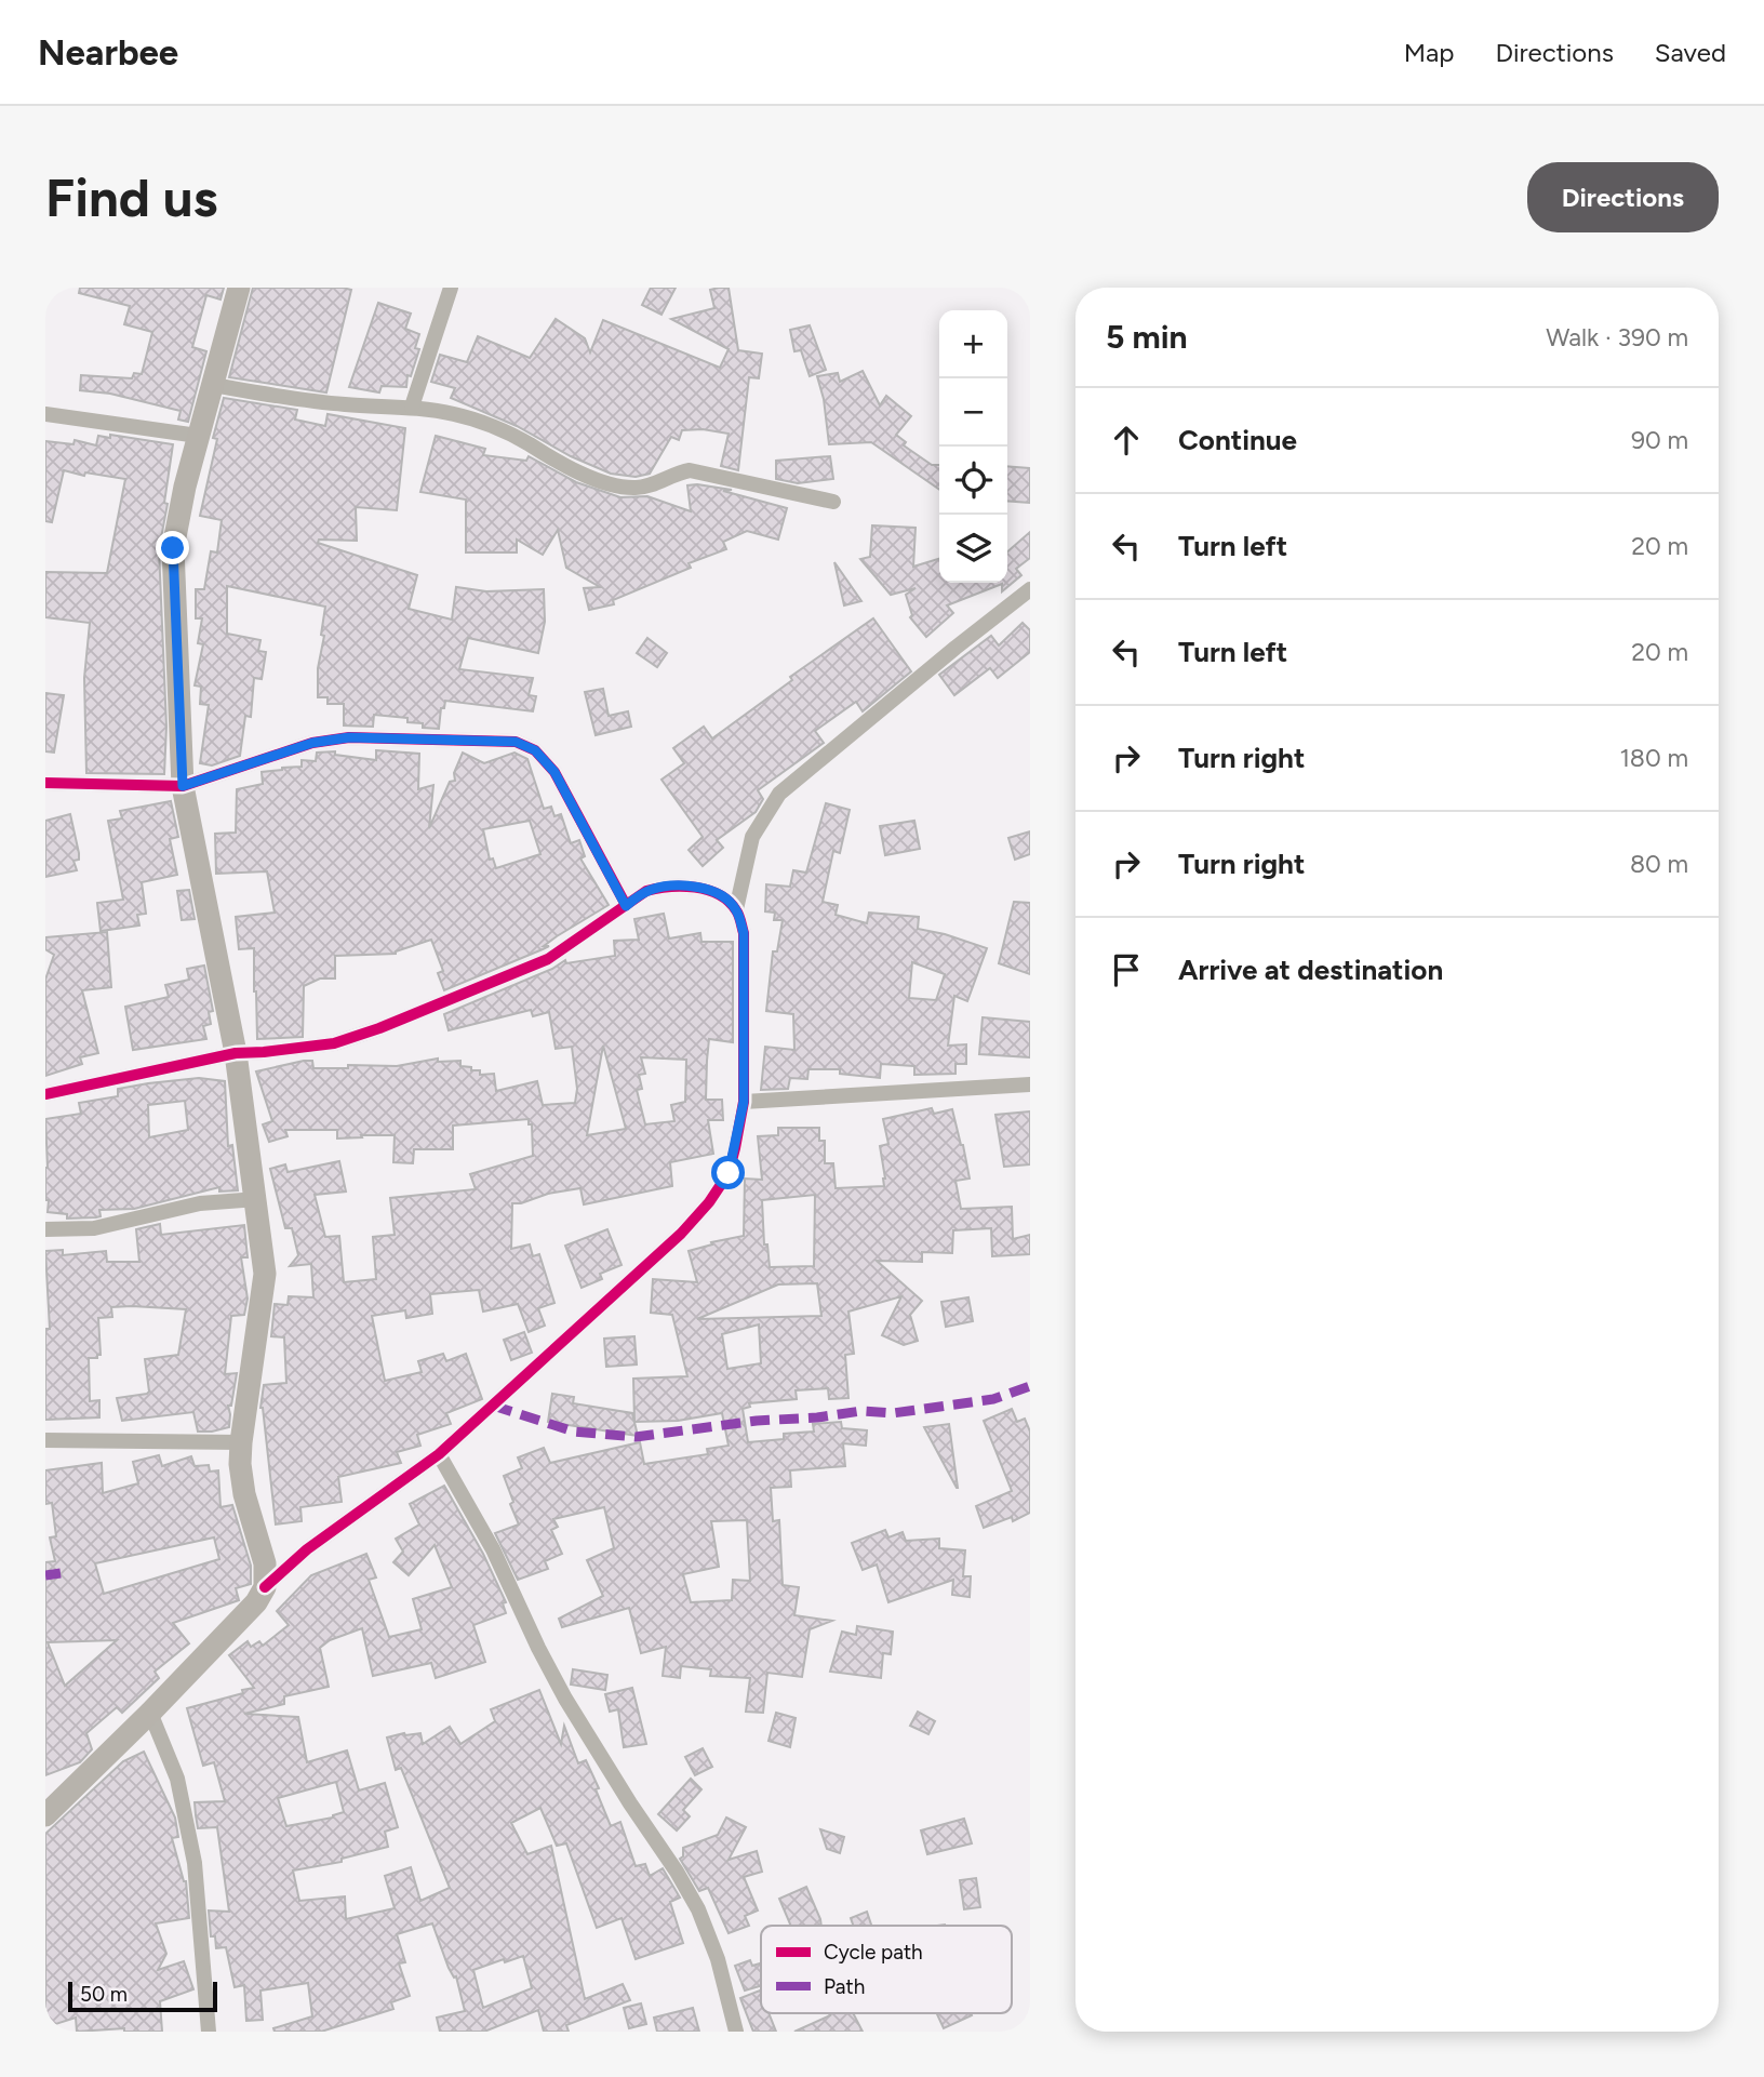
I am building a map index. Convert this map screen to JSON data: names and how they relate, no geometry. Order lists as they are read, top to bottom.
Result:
{
  "legend": ["Cycle path", "Path"],
  "scale_bar": "50 m",
  "page": {
    "header": "Nearbee",
    "nav": ["Map", "Directions", "Saved"],
    "buttons": "Directions",
    "title": "Find us",
    "heading": ["5 min", "Walk · 390 m"],
    "map_buttons": ["+", "−"],
    "list": [
      ["Continue", "90 m"],
      ["Turn left", "20 m"],
      ["Turn left", "20 m"],
      ["Turn right", "180 m"],
      ["Turn right", "80 m"],
      "Arrive at destination"
    ],
    "scale": "50 m"
  }
}
